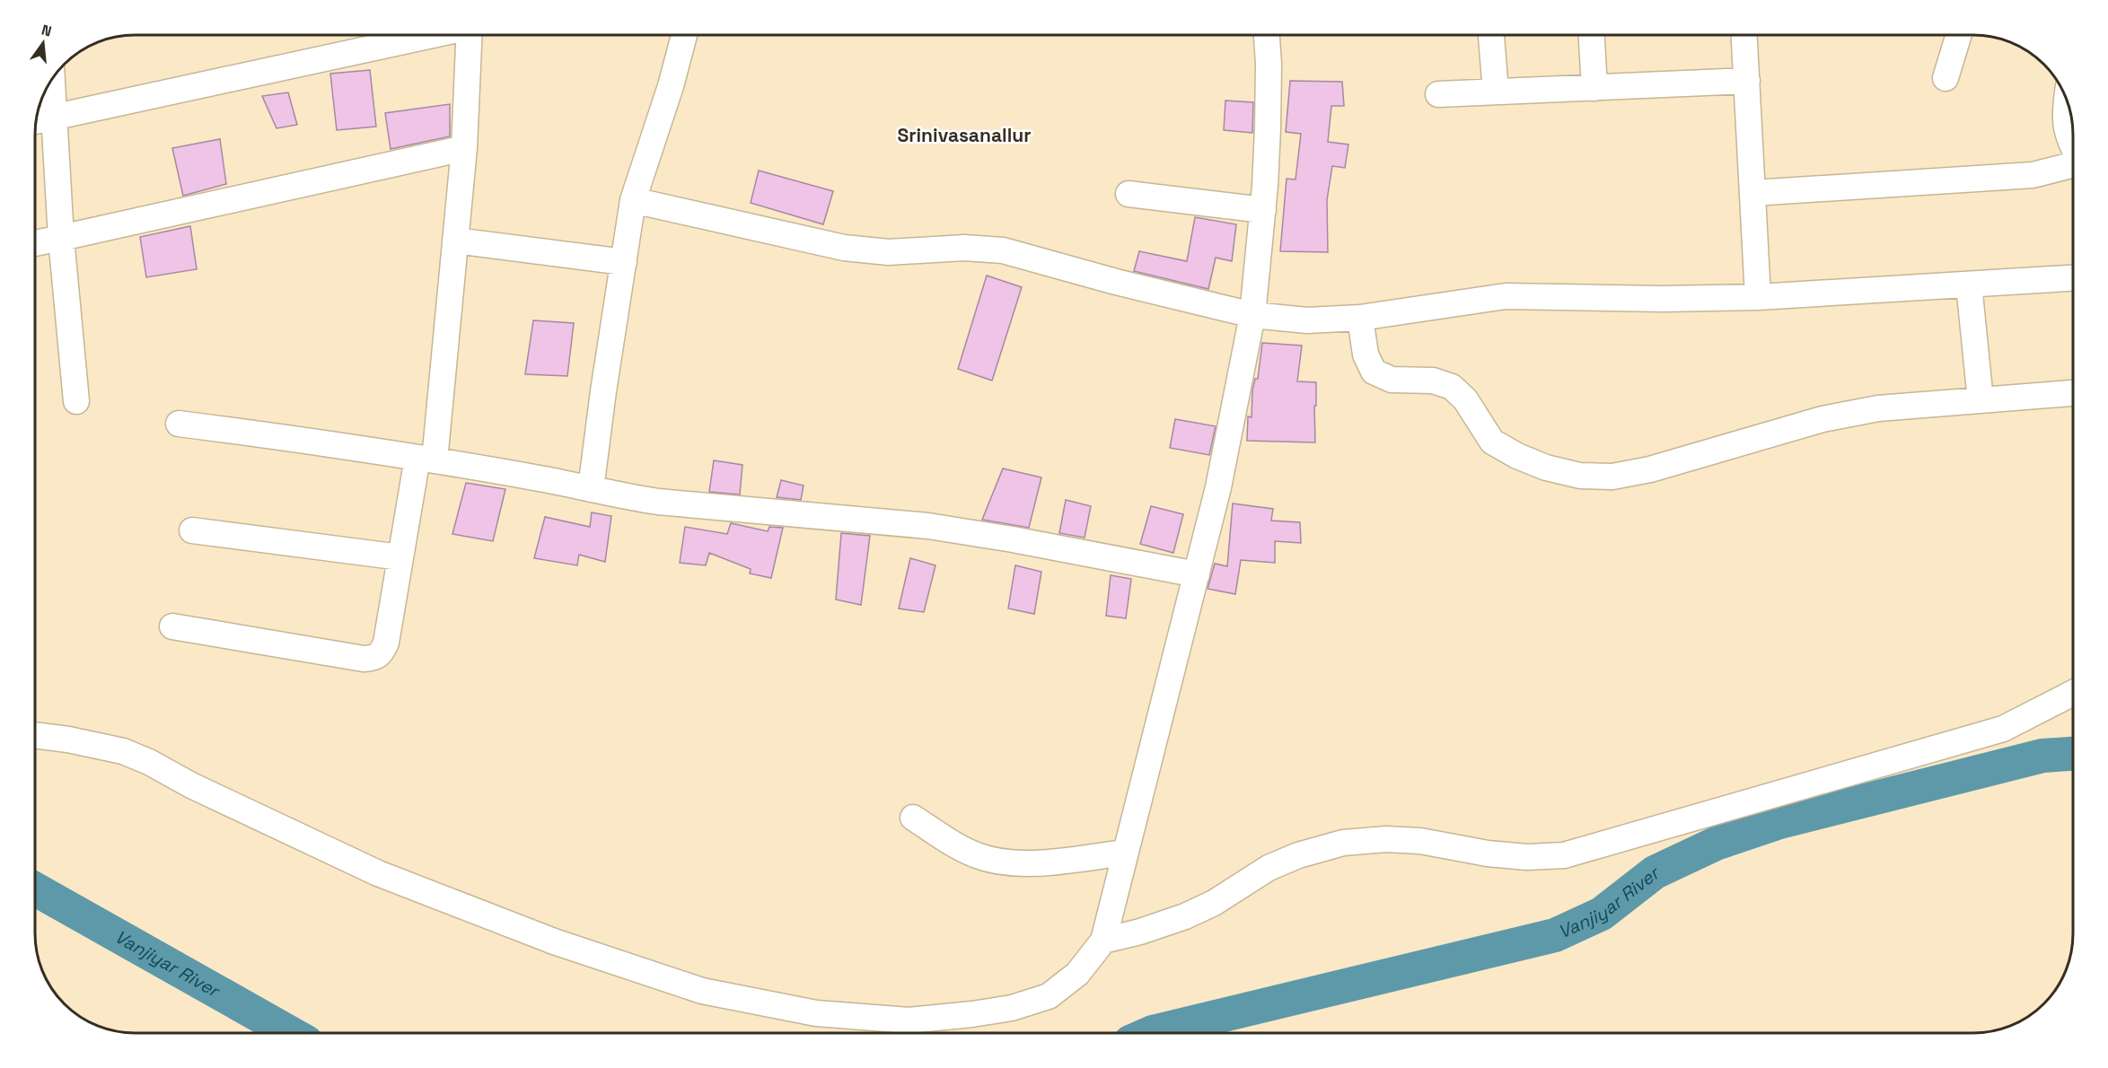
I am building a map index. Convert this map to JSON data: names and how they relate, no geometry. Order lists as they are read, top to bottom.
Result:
{
  "districts": ["Srinivasanallur"],
  "water": ["Vanjiyar River"],
  "north": "top"
}
